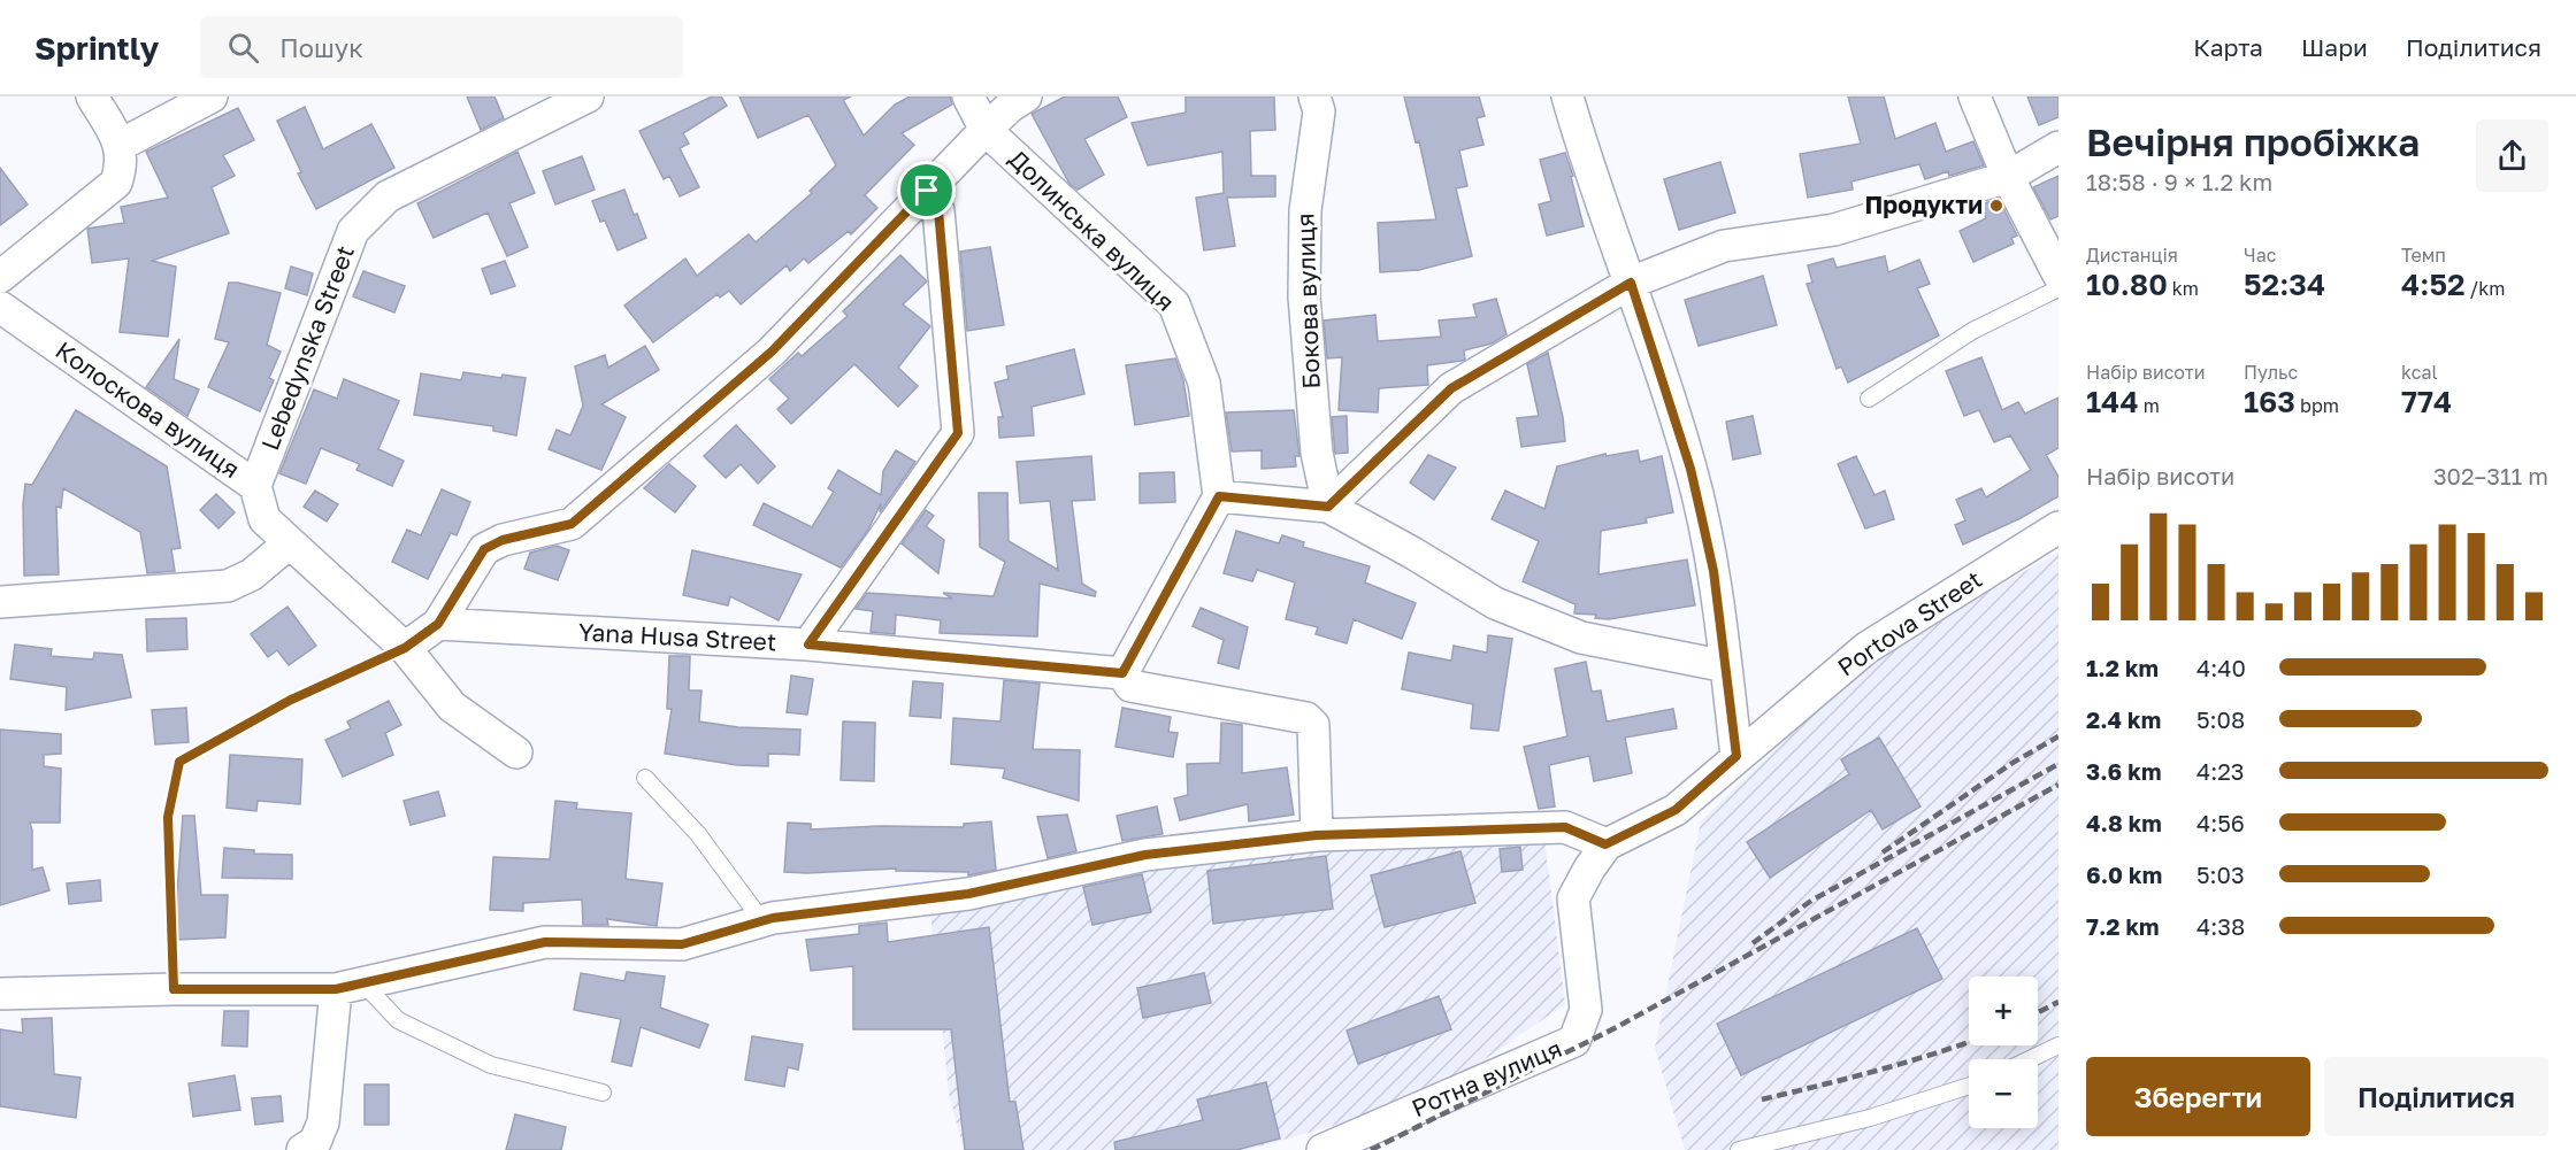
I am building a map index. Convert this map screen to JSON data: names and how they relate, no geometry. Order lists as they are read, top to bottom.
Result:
{
  "streets": {
    "street": [
      "Долинська вулиця",
      "Бокова вулиця",
      "Lebedynska Street",
      "Колоскова вулиця",
      "Portova Street",
      "Yana Husa Street",
      "Ротна вулиця"
    ]
  },
  "crossings": [
    ["Lebedynska Street", "Колоскова вулиця"],
    ["Portova Street", "Ротна вулиця"]
  ],
  "places": ["Продукти"],
  "page": {
    "header": "Sprintly",
    "search": "Пошук",
    "nav": ["Карта", "Шари", "Поділитися"],
    "heading": ["Вечірня пробіжка", "18:58 · 9 × 1.2 km"],
    "stats": [
      ["Дистанція", "10.80 km"],
      ["Час", "52:34"],
      ["Темп", "4:52 /km"],
      ["Набір висоти", "144 m"],
      ["Пульс", "163 bpm"],
      ["kcal", "774"]
    ],
    "chart": ["Набір висоти", "302–311 m"],
    "list": [
      {
        "name": "1.2 km",
        "note": "4:40"
      },
      {
        "name": "2.4 km",
        "note": "5:08"
      },
      {
        "name": "3.6 km",
        "note": "4:23"
      },
      {
        "name": "4.8 km",
        "note": "4:56"
      },
      {
        "name": "6.0 km",
        "note": "5:03"
      },
      {
        "name": "7.2 km",
        "note": "4:38"
      }
    ],
    "map_buttons": ["+", "−"],
    "buttons": ["Зберегти", "Поділитися"]
  }
}
